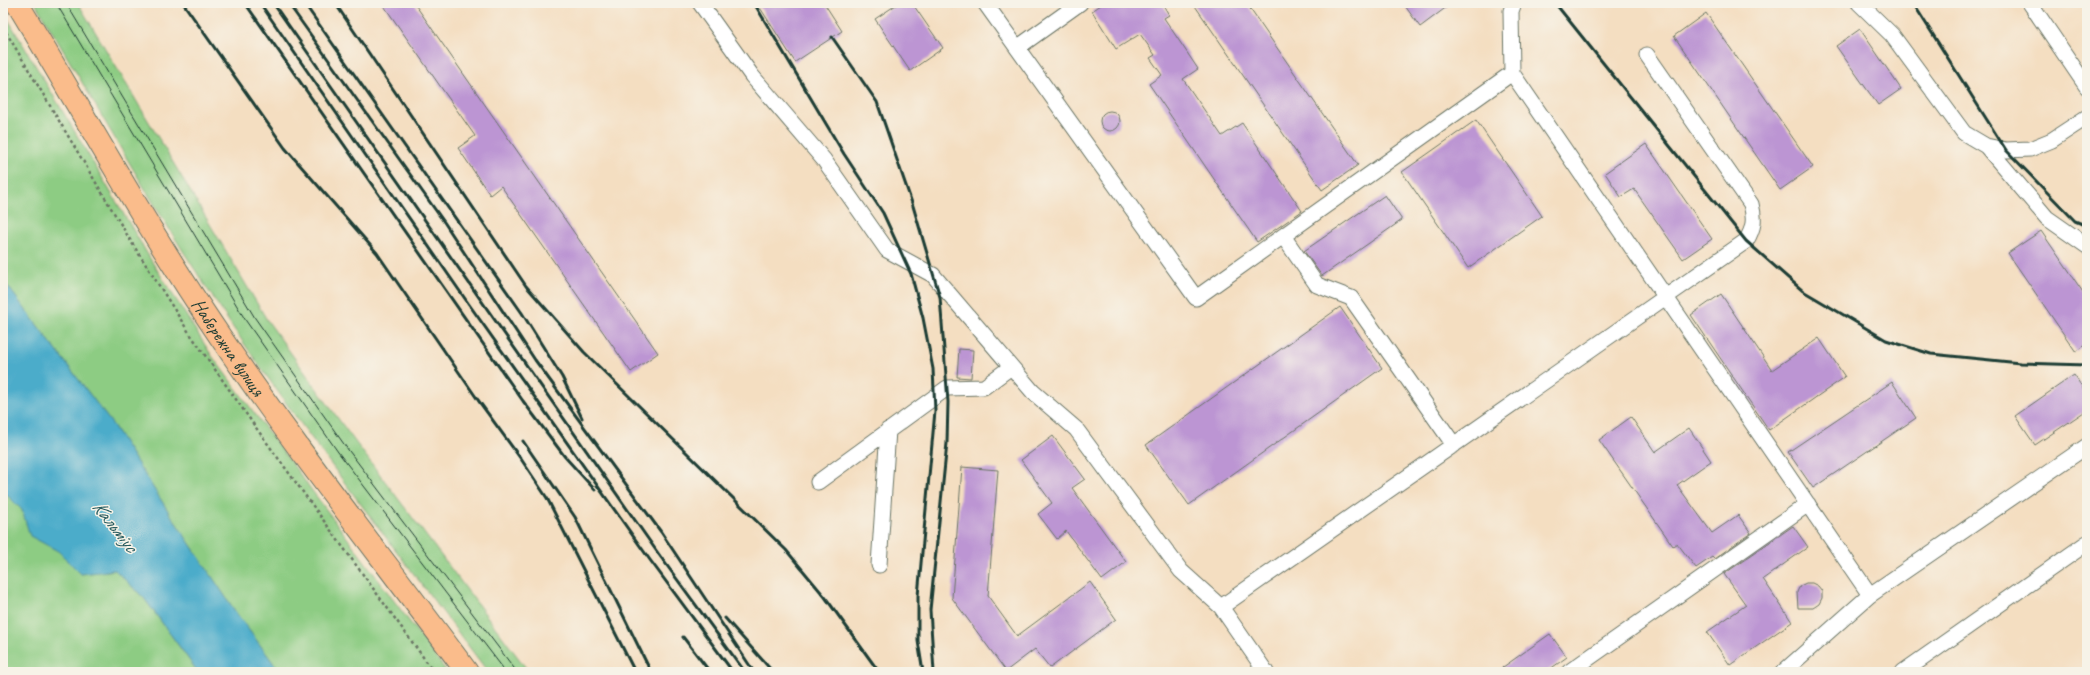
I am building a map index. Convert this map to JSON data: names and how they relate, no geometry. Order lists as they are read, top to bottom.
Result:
{
  "streets": {
    "highway": ["Набережна вулиця"]
  },
  "water": ["Кальміус"]
}
